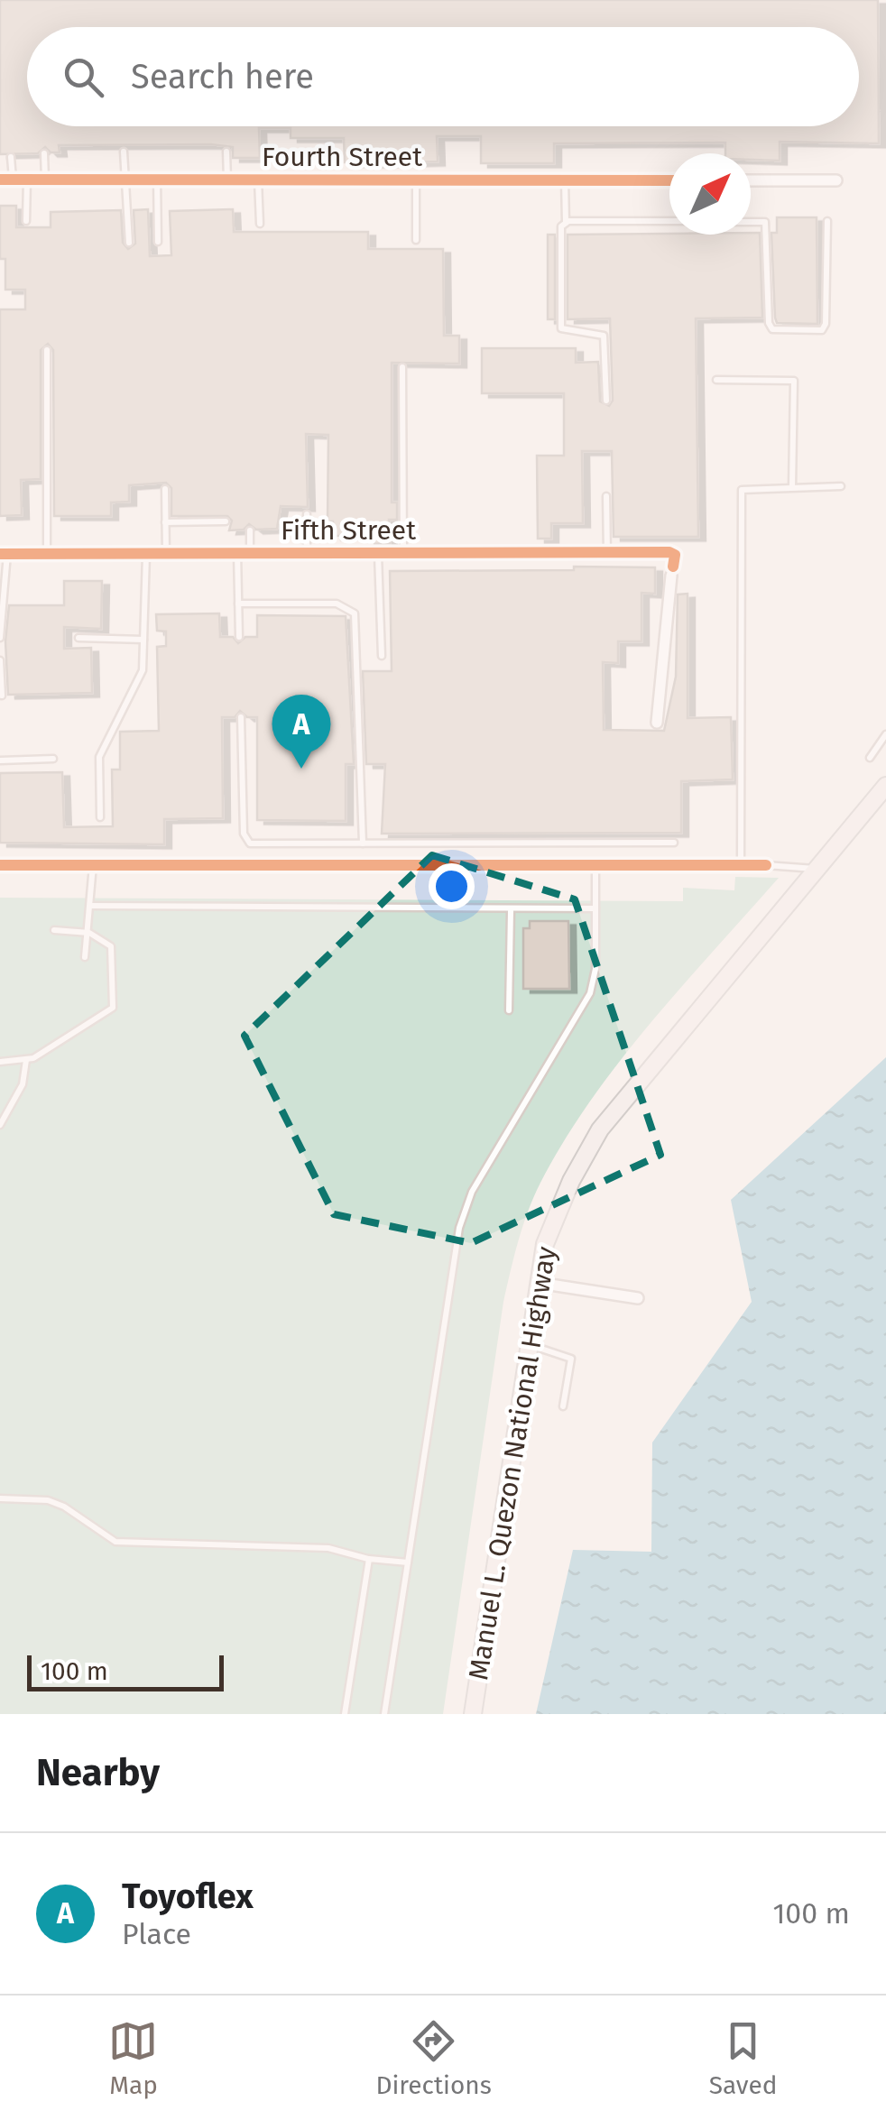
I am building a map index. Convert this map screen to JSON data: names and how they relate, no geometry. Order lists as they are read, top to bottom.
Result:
{
  "streets": {
    "main road": ["Manuel L. Quezon National Highway"],
    "street": ["Fourth Street", "Fifth Street"]
  },
  "scale_bar": "100 m",
  "north": "top right",
  "page": {
    "search": "Search here",
    "pins": "A",
    "scale": "100 m",
    "heading": "Nearby",
    "list": [
      {
        "mark": "A",
        "name": "Toyoflex",
        "note": "Place",
        "value": "100 m"
      }
    ],
    "nav": ["Map", "Directions", "Saved"]
  }
}
